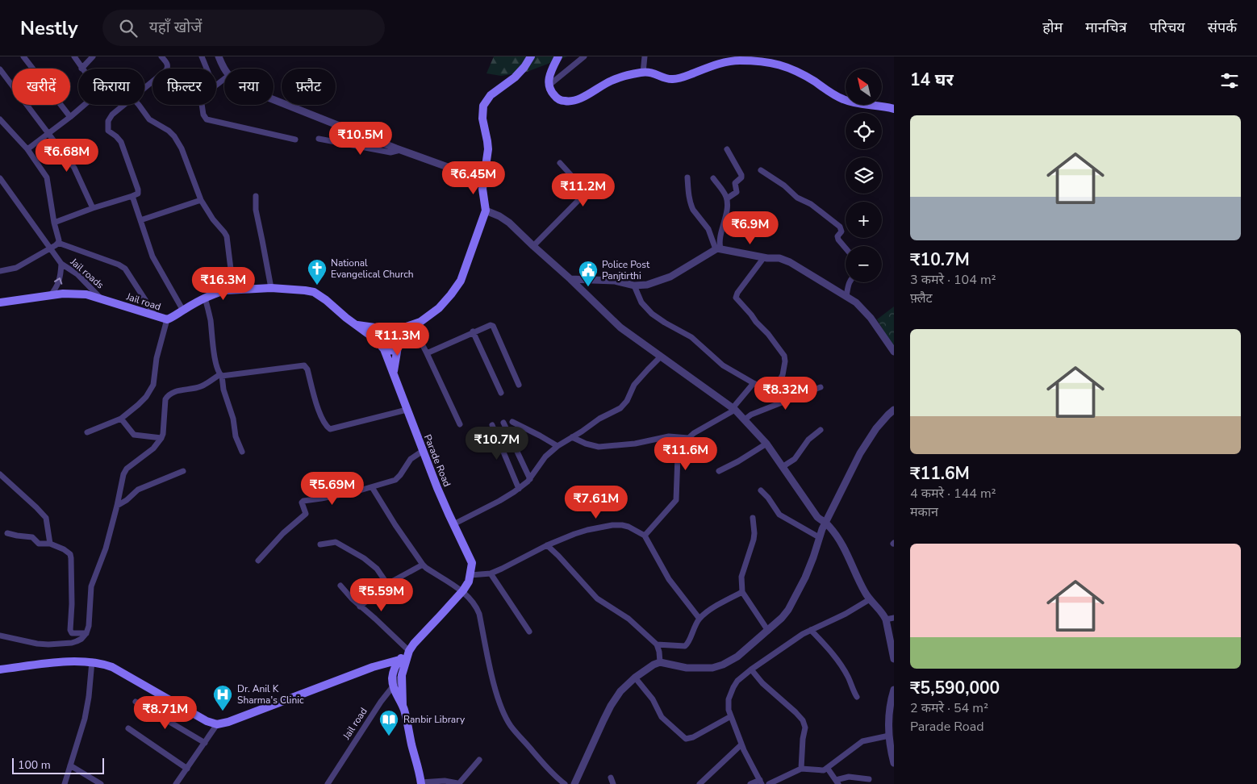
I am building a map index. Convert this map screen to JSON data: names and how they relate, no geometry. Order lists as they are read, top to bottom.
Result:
{
  "streets": {
    "main road": ["Jail road", "Parade Road"],
    "street": ["Jail roads"]
  },
  "crossings": [
    ["Jail roads", "Jail road"],
    ["Jail road", "Parade Road"]
  ],
  "places": {
    "church": ["National Evangelical Church"],
    "public building": ["Police Post Panjtirthi"],
    "hospital": ["Dr. Anil K Sharma's Clinic"],
    "library": ["Ranbir Library"]
  },
  "scale_bar": "100 m",
  "north": "top left",
  "page": {
    "header": "Nestly",
    "search": "यहाँ खोजें",
    "nav": [
      "होम",
      "मानचित्र",
      "परिचय",
      "संपर्क"
    ],
    "heading": "14 घर",
    "map_buttons": ["+", "−"],
    "chip": [
      "खरीदें",
      "किराया",
      "फ़िल्टर",
      "नया",
      "फ़्लैट"
    ],
    "list": [
      {
        "name": "₹10.7M",
        "note": "3 कमरे · 104 m² · फ़्लैट"
      },
      {
        "name": "₹11.6M",
        "note": "4 कमरे · 144 m² · मकान"
      },
      {
        "name": "₹5,590,000",
        "note": "2 कमरे · 54 m² · Parade Road"
      }
    ],
    "price": [
      "₹10.5M",
      "₹6.68M",
      "₹6.45M",
      "₹11.2M",
      "₹6.9M",
      "₹16.3M",
      "₹11.3M",
      "₹8.32M",
      "₹10.7M",
      "₹11.6M",
      "₹5.69M",
      "₹7.61M",
      "₹5.59M",
      "₹8.71M"
    ],
    "scale": "100 m"
  }
}
